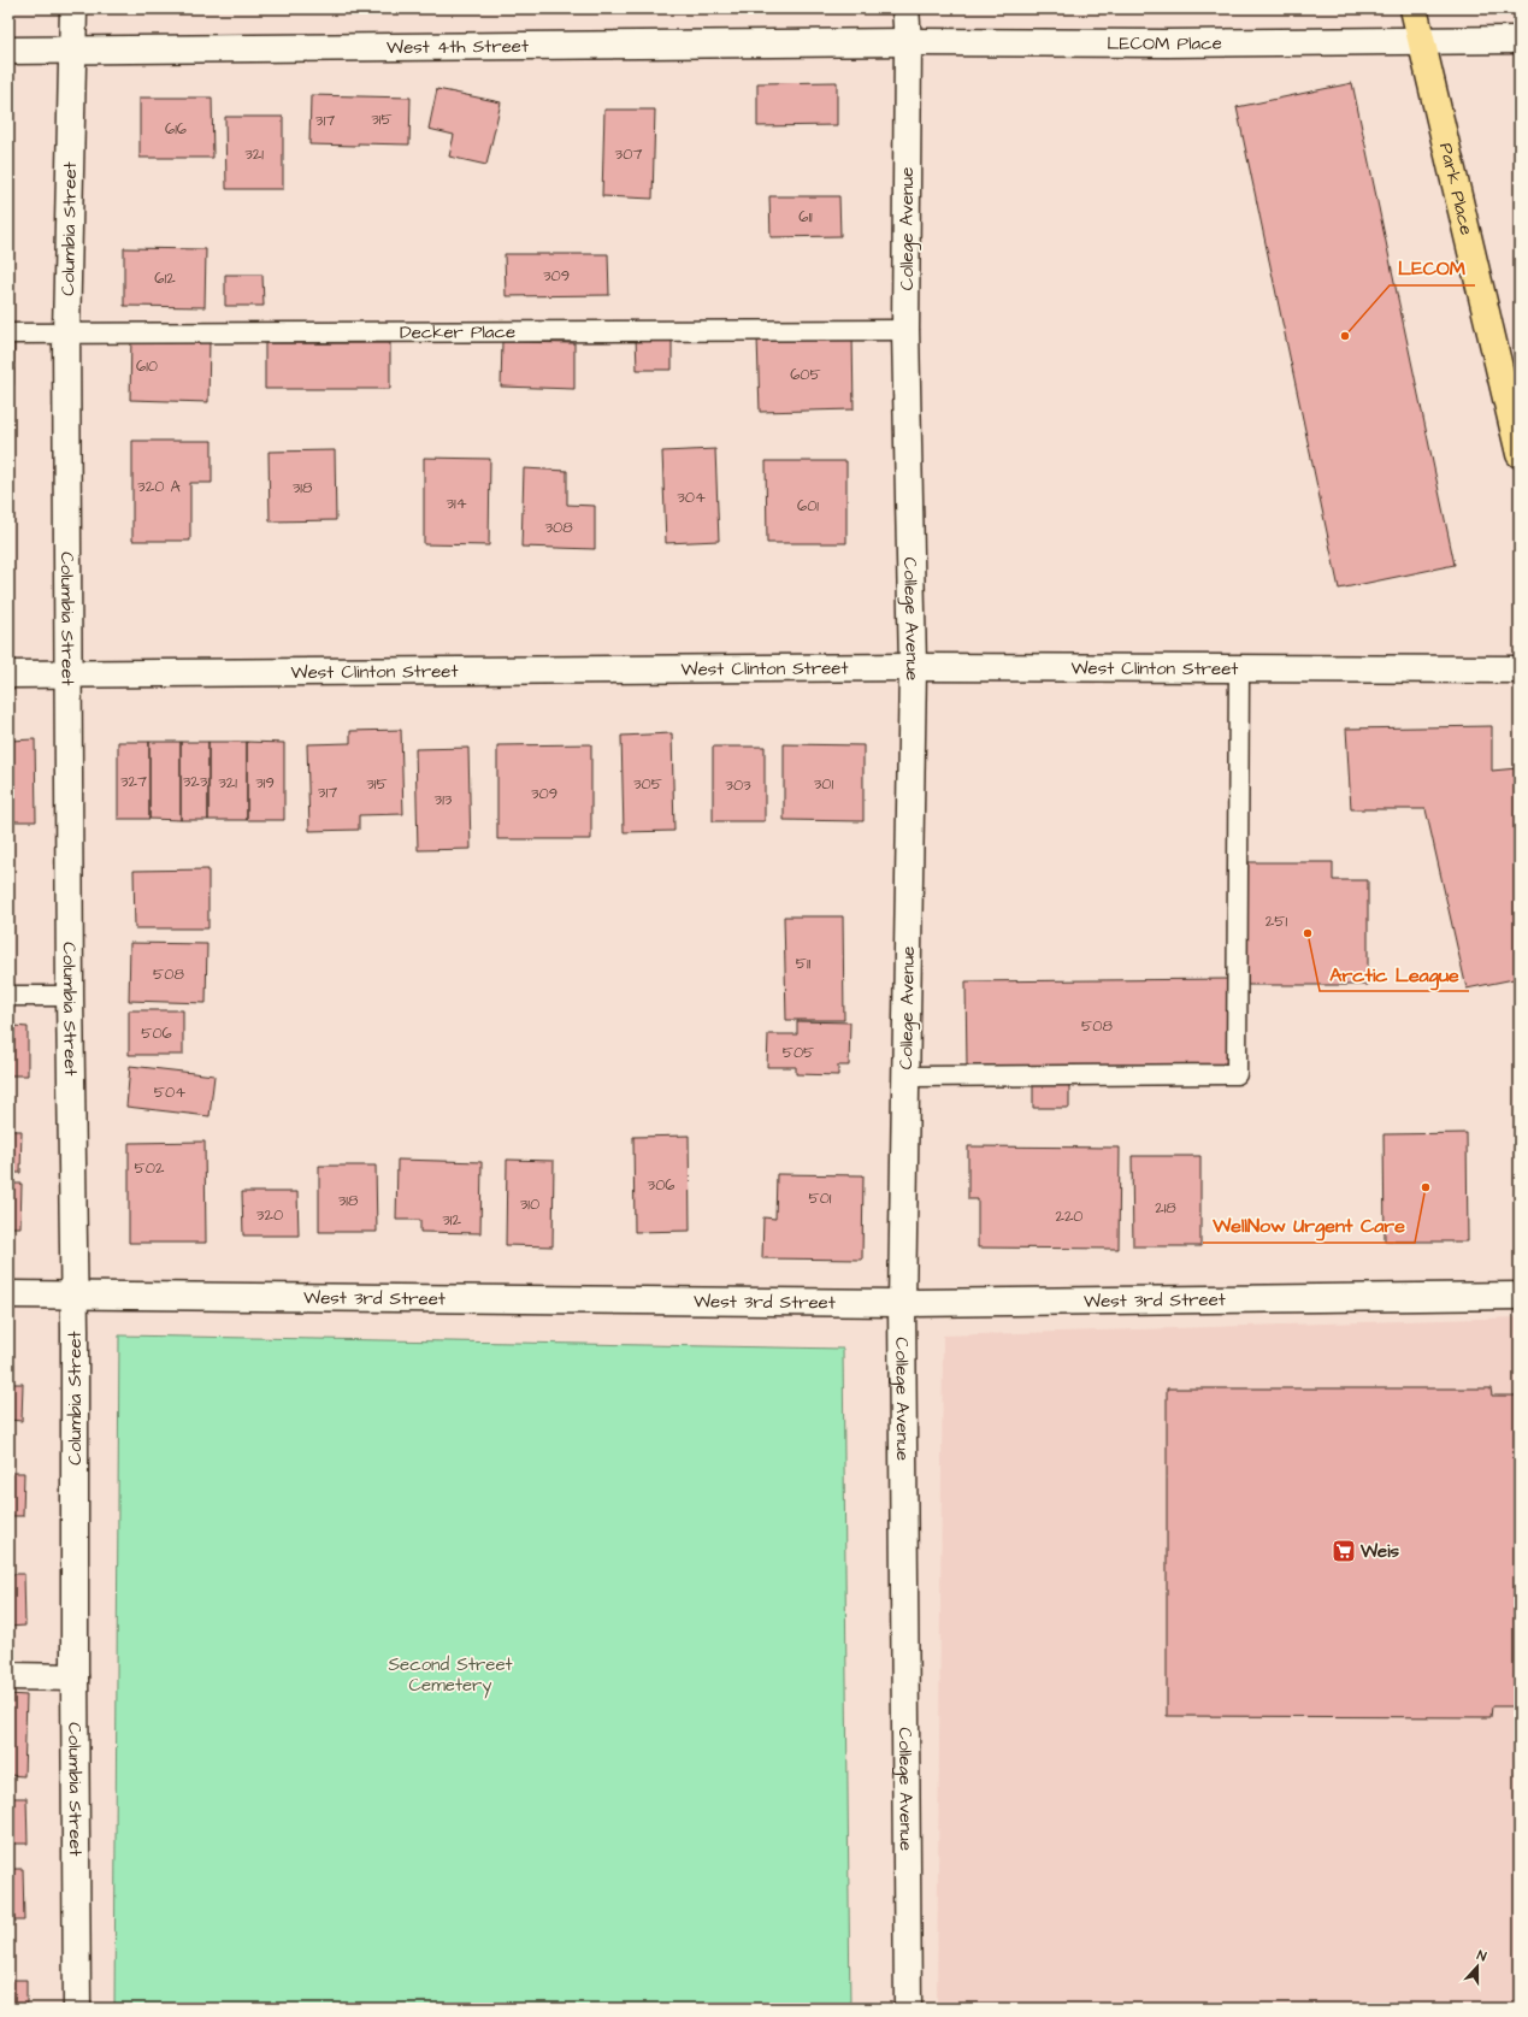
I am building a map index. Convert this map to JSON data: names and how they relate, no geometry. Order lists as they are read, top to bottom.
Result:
{
  "streets": {
    "main road": ["Park Place"],
    "street": [
      "LECOM Place",
      "West 4th Street",
      "Columbia Street",
      "College Avenue",
      "West Clinton Street",
      "West 3rd Street"
    ],
    "lane": ["Decker Place"]
  },
  "crossings": [
    ["LECOM Place", "West 4th Street"],
    ["LECOM Place", "Park Place"],
    ["LECOM Place", "College Avenue"],
    ["West 4th Street", "Columbia Street"],
    ["West 4th Street", "College Avenue"],
    ["Columbia Street", "Decker Place"],
    ["Columbia Street", "West Clinton Street"],
    ["Columbia Street", "West 3rd Street"],
    ["College Avenue", "Decker Place"],
    ["College Avenue", "West Clinton Street"],
    ["College Avenue", "West 3rd Street"]
  ],
  "parks": ["Second Street Cemetery"],
  "places": {
    "other": ["LECOM", "Arctic League", "WellNow Urgent Care"],
    "supermarket": ["Weis"]
  },
  "house_numbers": [
    "315",
    "317",
    "616",
    "321",
    "307",
    "611",
    "309",
    "612",
    "610",
    "605",
    "320 A",
    "318",
    "304",
    "314",
    "601",
    "308",
    "327",
    "323",
    "321",
    "319",
    "315",
    "305",
    "301",
    "303",
    "317",
    "309",
    "313",
    "251",
    "511",
    "508",
    "508",
    "506",
    "505",
    "504",
    "502",
    "306",
    "501",
    "318",
    "310",
    "218",
    "320",
    "220",
    "312"
  ],
  "north": "top"
}
